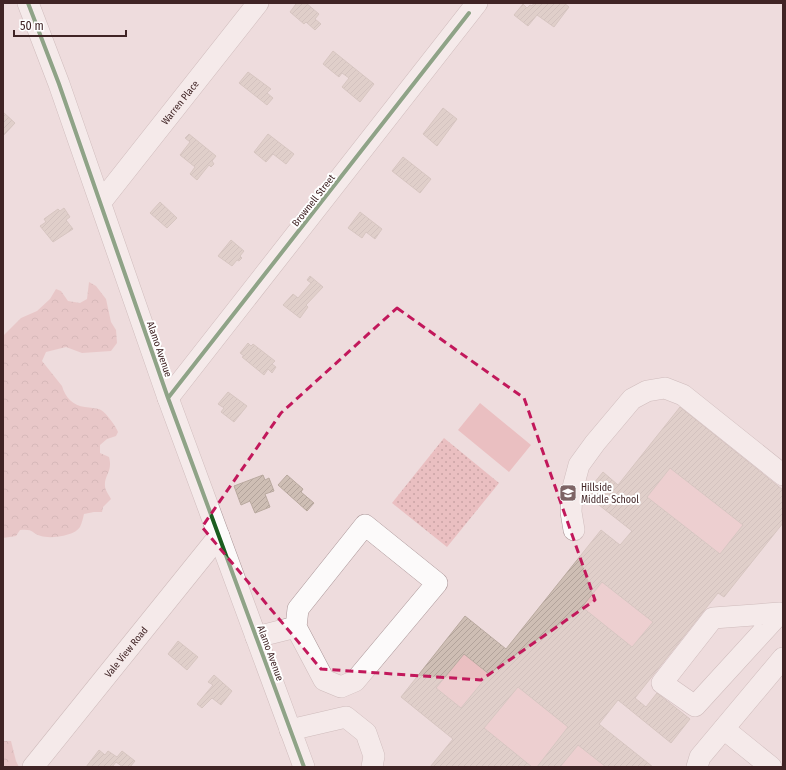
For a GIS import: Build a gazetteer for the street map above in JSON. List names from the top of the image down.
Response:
{
  "streets": {
    "street": [
      "Warren Place",
      "Brownell Street",
      "Alamo Avenue",
      "Vale View Road"
    ]
  },
  "crossings": [
    ["Warren Place", "Alamo Avenue"],
    ["Brownell Street", "Alamo Avenue"],
    ["Alamo Avenue", "Vale View Road"]
  ],
  "places": {
    "school or university": ["Hillside Middle School"]
  },
  "scale_bar": "50 m"
}
